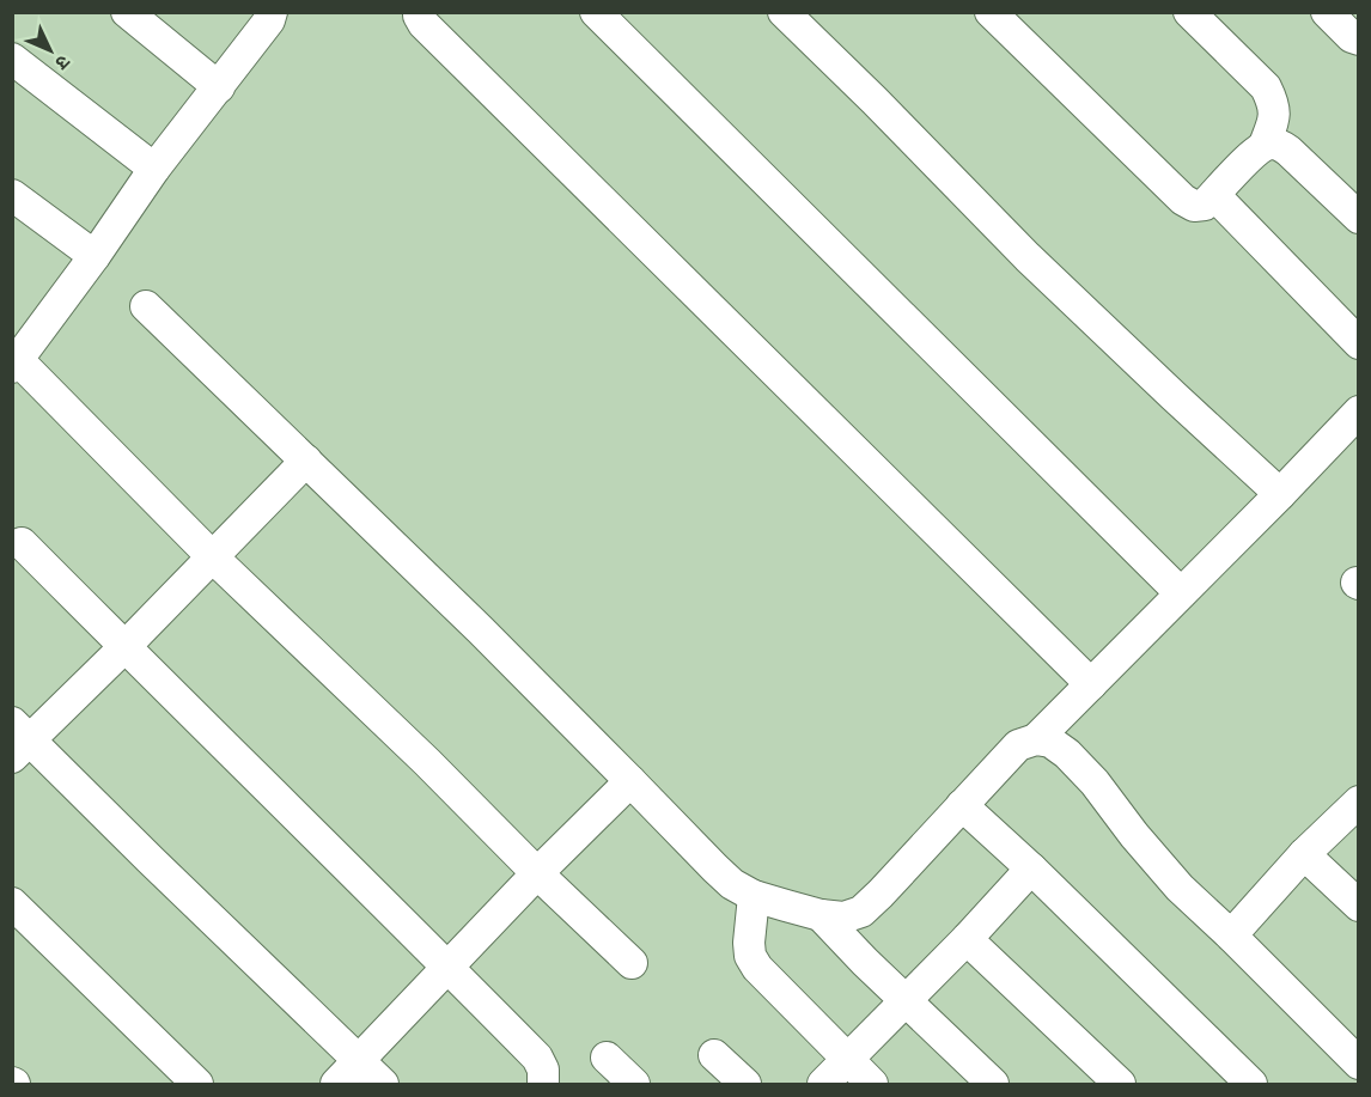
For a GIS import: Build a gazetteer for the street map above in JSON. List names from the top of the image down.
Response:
{
  "north": "bottom right"
}
